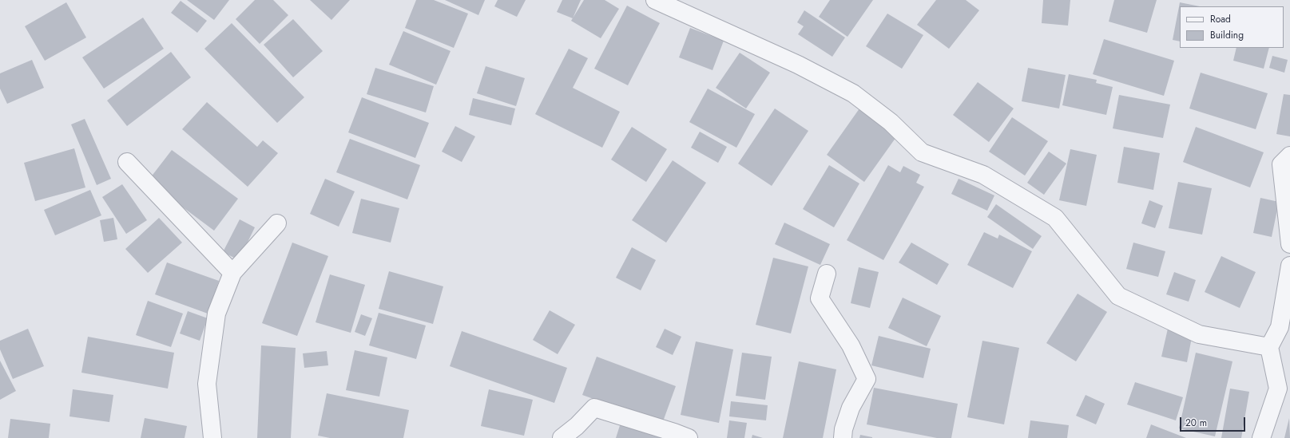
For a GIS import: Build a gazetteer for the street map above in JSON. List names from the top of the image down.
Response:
{
  "legend": ["Road", "Building"],
  "scale_bar": "20 m"
}
